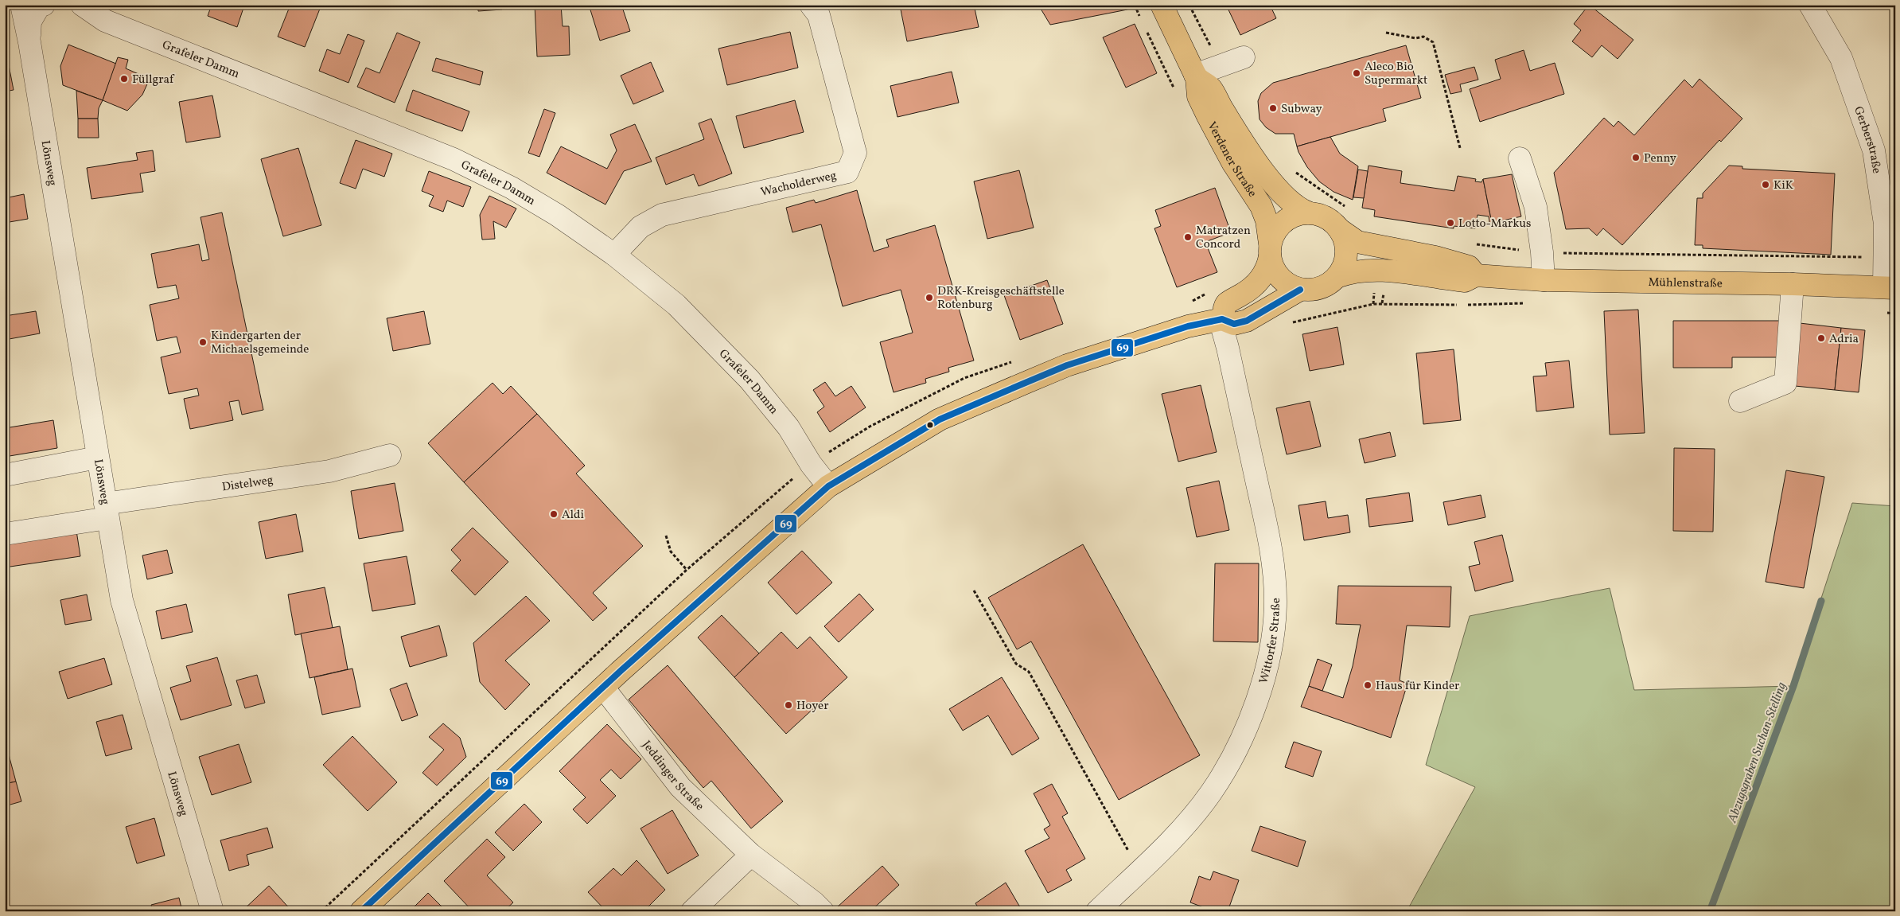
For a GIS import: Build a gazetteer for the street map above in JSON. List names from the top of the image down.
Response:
{
  "streets": {
    "main road": ["Verdener Straße", "Mühlenstraße"],
    "street": [
      "Grafeler Damm",
      "Gerberstraße",
      "Lönsweg",
      "Wacholderweg",
      "Distelweg",
      "Wittorfer Straße",
      "Jeddinger Straße"
    ]
  },
  "crossings": [
    ["Grafeler Damm", "Wacholderweg"],
    ["Gerberstraße", "Mühlenstraße"],
    ["Verdener Straße", "Mühlenstraße"],
    ["Lönsweg", "Distelweg"]
  ],
  "water": ["Abzugsgraben Suchan-Stelling"],
  "places": [
    "Aleco Bio Supermarkt",
    "Füllgraf",
    "Subway",
    "Penny",
    "KiK",
    "Lotto-Markus",
    "Matratzen Concord",
    "DRK-Kreisgeschäftstelle Rotenburg",
    "Adria",
    "Kindergarten der Michaelsgemeinde",
    "Aldi",
    "Haus für Kinder",
    "Hoyer"
  ],
  "lines": ["transit line 69"]
}
